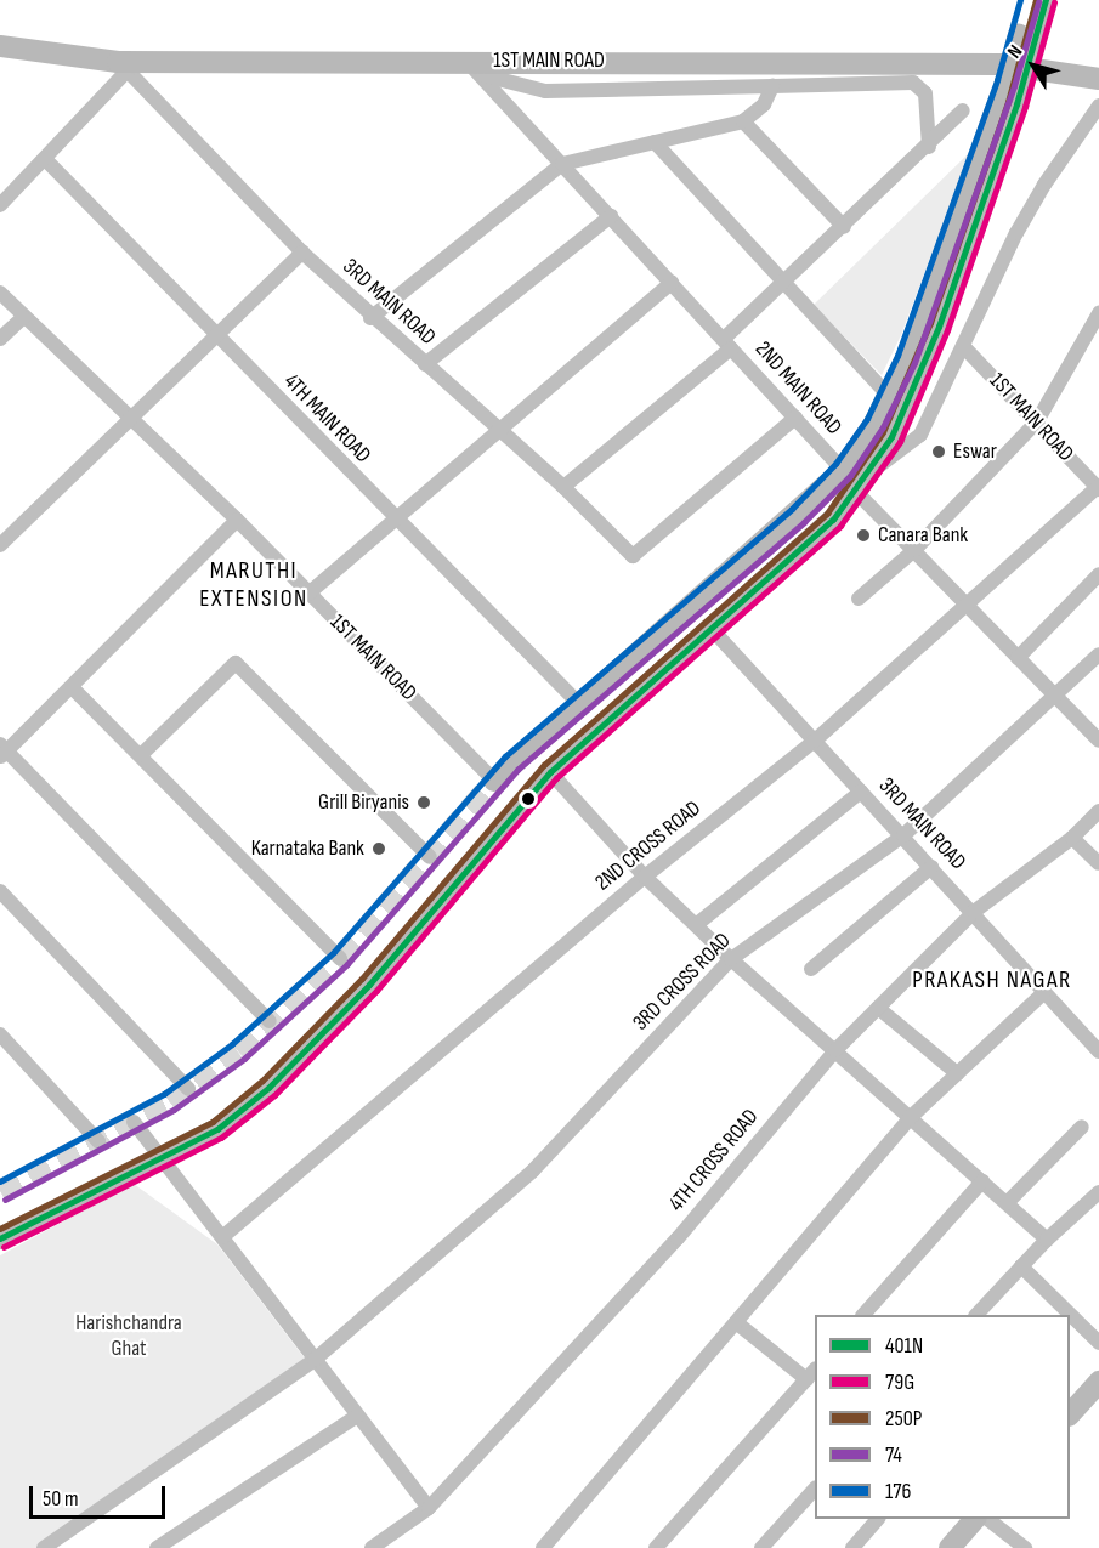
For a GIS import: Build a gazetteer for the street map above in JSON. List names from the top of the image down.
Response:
{
  "streets": {
    "main road": ["1ST MAIN ROAD"],
    "street": [
      "3RD MAIN ROAD",
      "2ND MAIN ROAD",
      "4TH MAIN ROAD",
      "2ND CROSS ROAD",
      "3RD CROSS ROAD",
      "4TH CROSS ROAD"
    ]
  },
  "crossings": [
    ["1ST MAIN ROAD", "3RD MAIN ROAD"],
    ["1ST MAIN ROAD", "2ND MAIN ROAD"],
    ["1ST MAIN ROAD", "2ND CROSS ROAD"],
    ["3RD MAIN ROAD", "2ND MAIN ROAD"],
    ["3RD MAIN ROAD", "2ND CROSS ROAD"],
    ["3RD MAIN ROAD", "3RD CROSS ROAD"],
    ["3RD MAIN ROAD", "4TH CROSS ROAD"],
    ["2ND MAIN ROAD", "2ND CROSS ROAD"],
    ["2ND MAIN ROAD", "3RD CROSS ROAD"]
  ],
  "districts": ["MARUTHI EXTENSION", "PRAKASH NAGAR"],
  "parks": ["Harishchandra Ghat"],
  "places": [
    "Eswar",
    "Canara Bank",
    "Grill Biryanis",
    "Karnataka Bank"
  ],
  "lines": [
    "transit line 401N",
    "transit line 250P",
    "transit line 176",
    "transit line 79G",
    "transit line 74"
  ],
  "legend": [
    "401N",
    "79G",
    "250P",
    "74",
    "176"
  ],
  "scale_bar": "50 m",
  "north": "top left"
}
